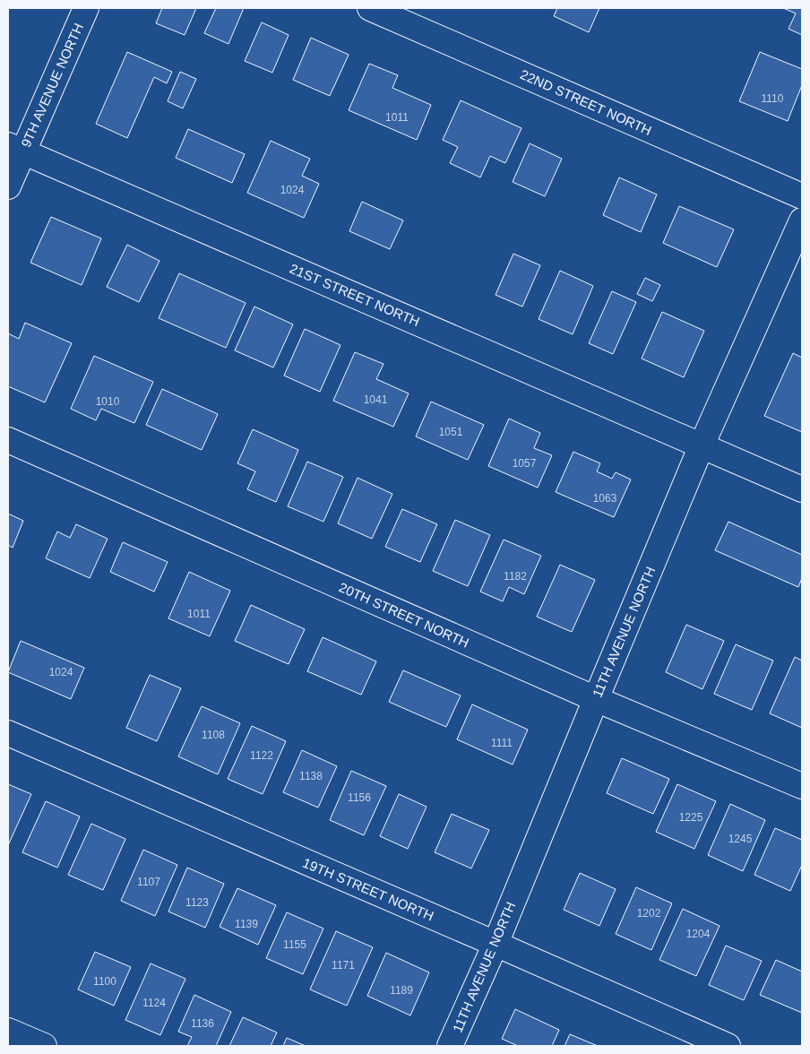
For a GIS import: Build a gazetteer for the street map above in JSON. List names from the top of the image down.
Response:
{
  "streets": {
    "street": [
      "9TH AVENUE NORTH",
      "22ND STREET NORTH",
      "21ST STREET NORTH",
      "20TH STREET NORTH",
      "11TH AVENUE NORTH",
      "19TH STREET NORTH"
    ]
  },
  "crossings": [
    ["9TH AVENUE NORTH", "21ST STREET NORTH"],
    ["21ST STREET NORTH", "11TH AVENUE NORTH"],
    ["20TH STREET NORTH", "11TH AVENUE NORTH"],
    ["11TH AVENUE NORTH", "19TH STREET NORTH"]
  ],
  "house_numbers": [
    "1110",
    "1011",
    "1024",
    "1041",
    "1010",
    "1051",
    "1057",
    "1063",
    "1182",
    "1011",
    "1024",
    "1108",
    "1111",
    "1122",
    "1138",
    "1156",
    "1225",
    "1245",
    "1107",
    "1123",
    "1202",
    "1139",
    "1204",
    "1155",
    "1171",
    "1100",
    "1189",
    "1124",
    "1136"
  ]
}
